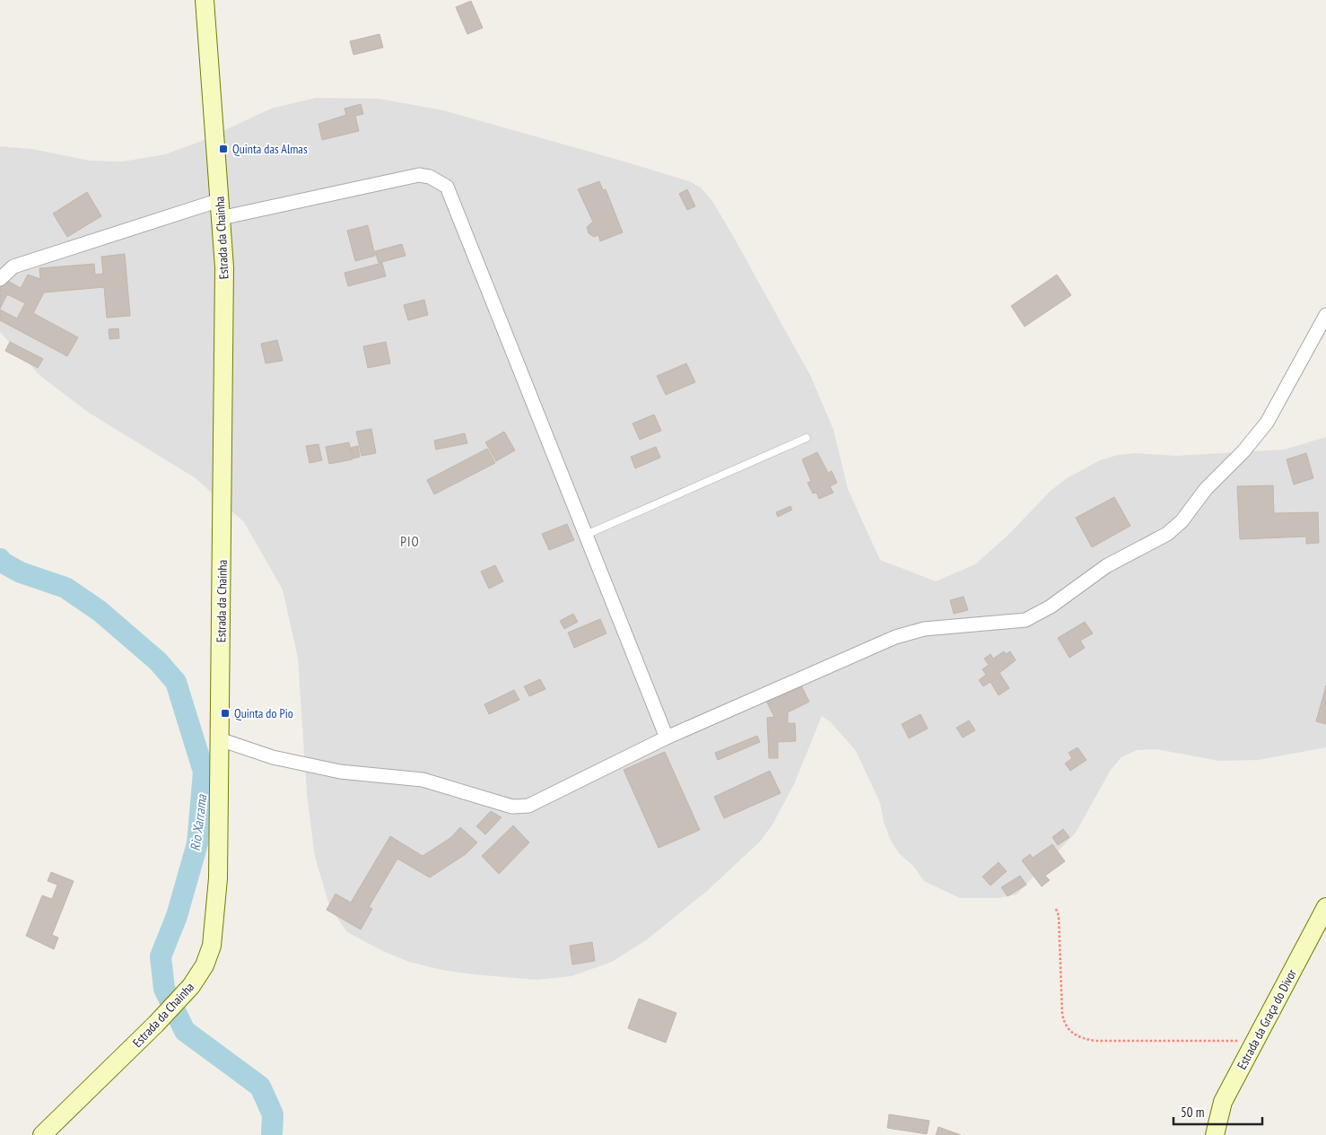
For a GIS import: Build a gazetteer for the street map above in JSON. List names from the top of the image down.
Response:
{
  "streets": {
    "street": ["Estrada da Chainha", "Estrada da Graça do Divor"]
  },
  "districts": ["PIO"],
  "water": ["Rio Xarrama"],
  "places": {
    "transit": ["Quinta das Almas", "Quinta do Pio"]
  },
  "scale_bar": "50 m"
}
